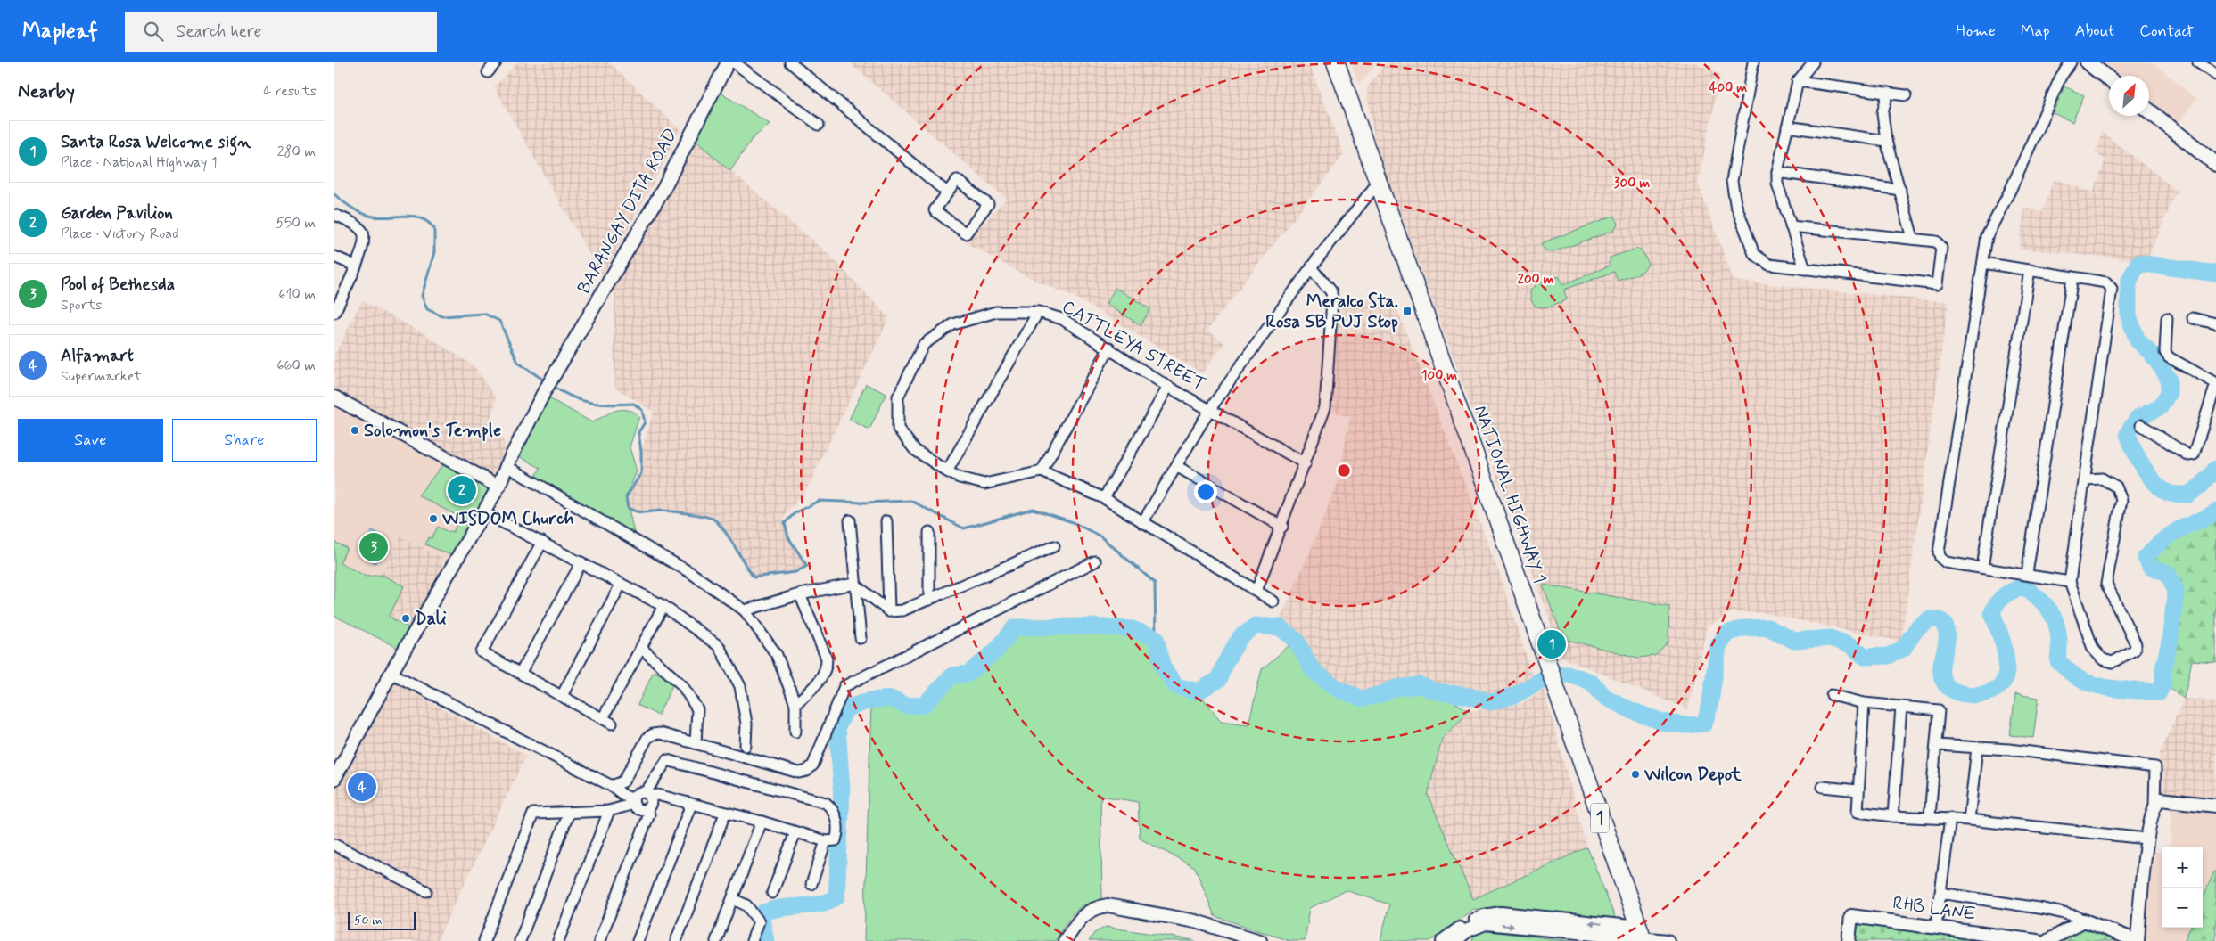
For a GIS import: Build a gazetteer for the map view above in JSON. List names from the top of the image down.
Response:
{
  "streets": {
    "highway": ["NATIONAL HIGHWAY 1", "1"],
    "street": ["BARANGAY DITA ROAD", "CATTLEYA STREET", "RHB LANE"]
  },
  "places": {
    "transit": ["Meralco Sta. Rosa SB PUJ Stop"],
    "other": [
      "Solomon's Temple",
      "WISDOM Church",
      "Dali",
      "Wilcon Depot"
    ]
  },
  "scale_bar": "50 m",
  "north": "top right",
  "page": {
    "header": "Mapleaf",
    "search": "Search here",
    "nav": [
      "Home",
      "Map",
      "About",
      "Contact"
    ],
    "heading": ["Nearby", "4 results"],
    "list": [
      {
        "mark": "1",
        "name": "Santa Rosa Welcome sign",
        "note": "Place · National Highway 1",
        "value": "280 m"
      },
      {
        "mark": "2",
        "name": "Garden Pavilion",
        "note": "Place · Victory Road",
        "value": "550 m"
      },
      {
        "mark": "3",
        "name": "Pool of Bethesda",
        "note": "Sports",
        "value": "610 m"
      },
      {
        "mark": "4",
        "name": "Alfamart",
        "note": "Supermarket",
        "value": "660 m"
      }
    ],
    "buttons": ["Save", "Share"],
    "pins": [
      "2",
      "3",
      "1",
      "4"
    ],
    "map_buttons": ["+", "−"],
    "scale": "50 m"
  },
  "rings": [
    "400 m",
    "300 m",
    "200 m",
    "100 m"
  ]
}
